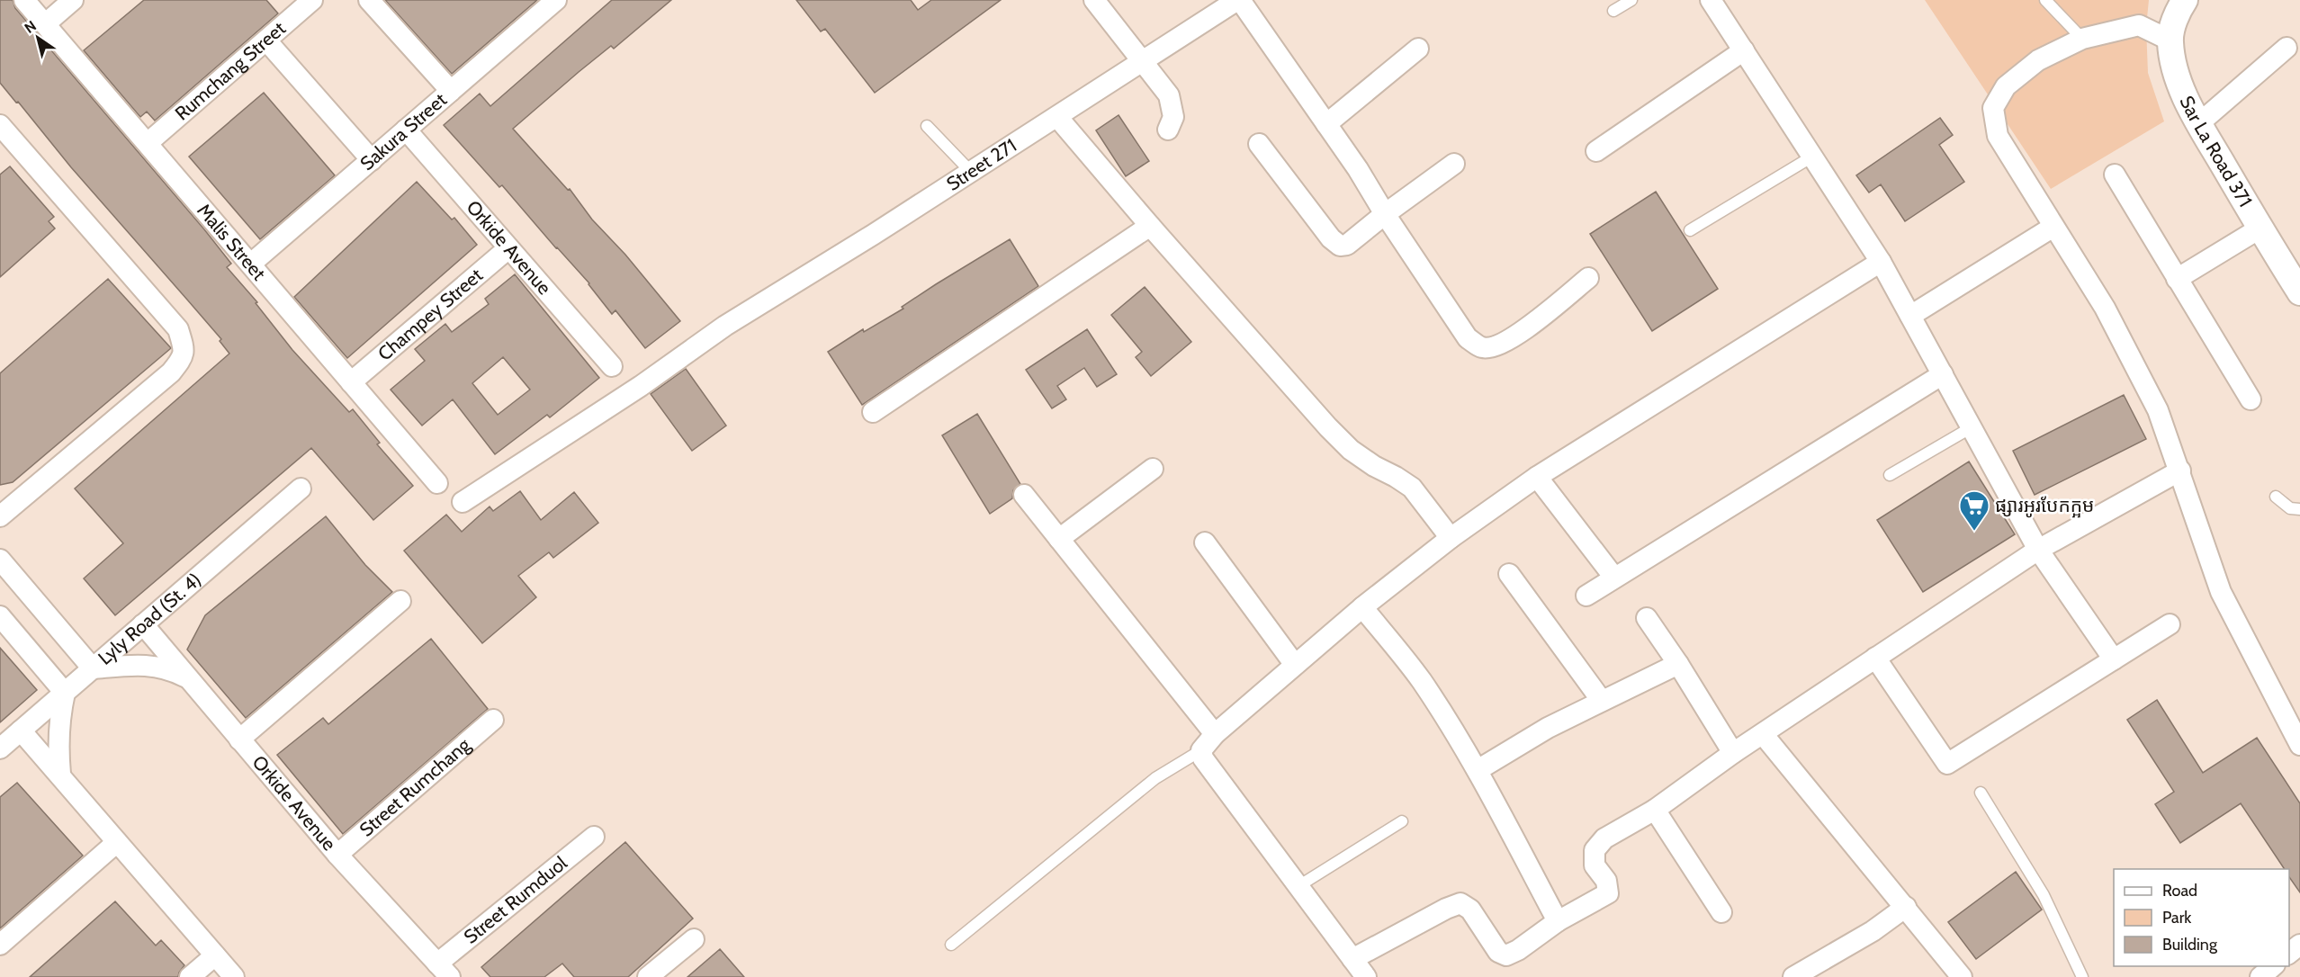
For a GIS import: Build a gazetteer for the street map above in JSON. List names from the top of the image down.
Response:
{
  "streets": {
    "street": [
      "Rumchang Street",
      "Sakura Street",
      "Sar La Road 371",
      "Street 271",
      "Malis Street",
      "Orkide Avenue",
      "Champey Street",
      "Lyly Road (St. 4)",
      "Street Rumchang",
      "Street Rumduol"
    ]
  },
  "crossings": [
    ["Rumchang Street", "Malis Street"],
    ["Sakura Street", "Malis Street"],
    ["Sakura Street", "Orkide Avenue"],
    ["Malis Street", "Champey Street"],
    ["Orkide Avenue", "Champey Street"],
    ["Orkide Avenue", "Lyly Road (St. 4)"],
    ["Orkide Avenue", "Street Rumchang"],
    ["Orkide Avenue", "Street Rumduol"]
  ],
  "places": {
    "supermarket": ["ផ្សារអូរបែកក្អម"]
  },
  "legend": ["Road", "Park", "Building"],
  "north": "top left"
}
